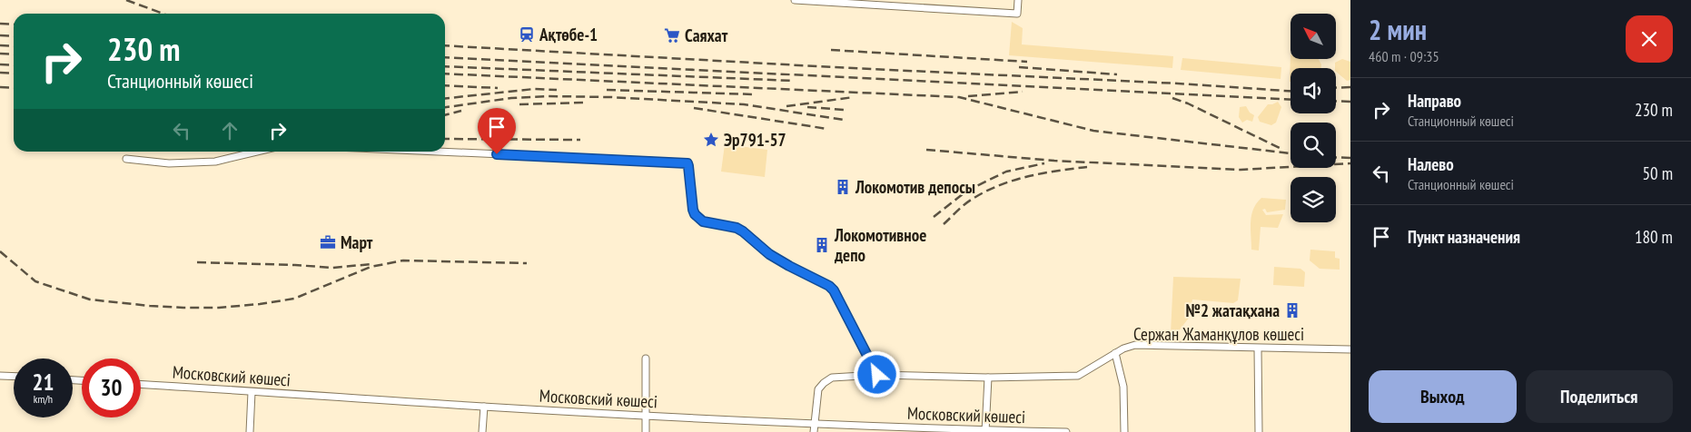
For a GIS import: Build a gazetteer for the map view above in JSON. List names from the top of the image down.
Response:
{
  "streets": {
    "street": ["Сержан Жаманқұлов көшесі", "Московский көшесі"]
  },
  "crossings": [
    ["Сержан Жаманқұлов көшесі", "Московский көшесі"]
  ],
  "places": {
    "station": ["Ақтөбе-1"],
    "supermarket": ["Саяхат"],
    "place": ["Эр791-57"],
    "building": ["Локомотив депосы", "Локомотивное депо", "№2 жатақхана"],
    "office": ["Март"]
  },
  "north": "top left",
  "page": {
    "heading": ["2 мин", "460 m · 09:35"],
    "turn": ["230 m", "Станционный көшесі"],
    "list": [
      {
        "name": "Направо",
        "note": "Станционный көшесі",
        "value": "230 m"
      },
      {
        "name": "Налево",
        "note": "Станционный көшесі",
        "value": "50 m"
      },
      {
        "name": "Пункт назначения",
        "value": "180 m"
      }
    ],
    "speed": "21 km/h",
    "limit": "30",
    "buttons": ["Выход", "Поделиться"]
  }
}
